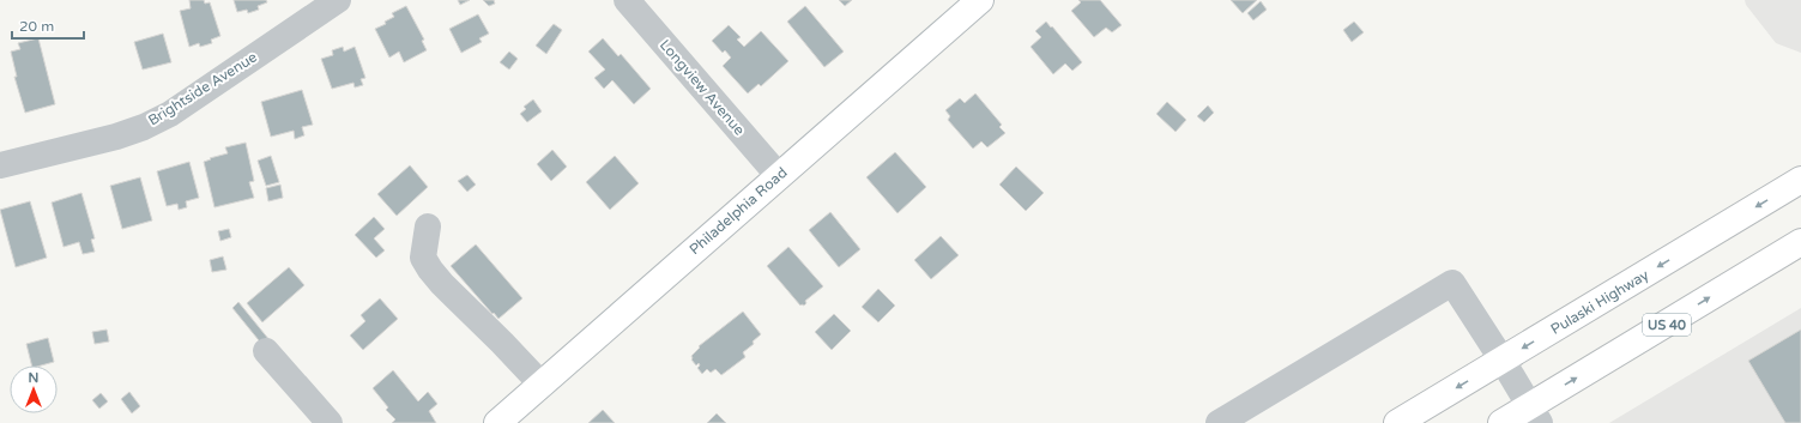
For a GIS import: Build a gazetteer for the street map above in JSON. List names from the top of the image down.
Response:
{
  "streets": {
    "main road": ["Philadelphia Road", "Pulaski Highway", "US 40"],
    "street": ["Longview Avenue", "Brightside Avenue"]
  },
  "crossings": [
    ["Longview Avenue", "Philadelphia Road"]
  ],
  "scale_bar": "20 m",
  "north": "top"
}
